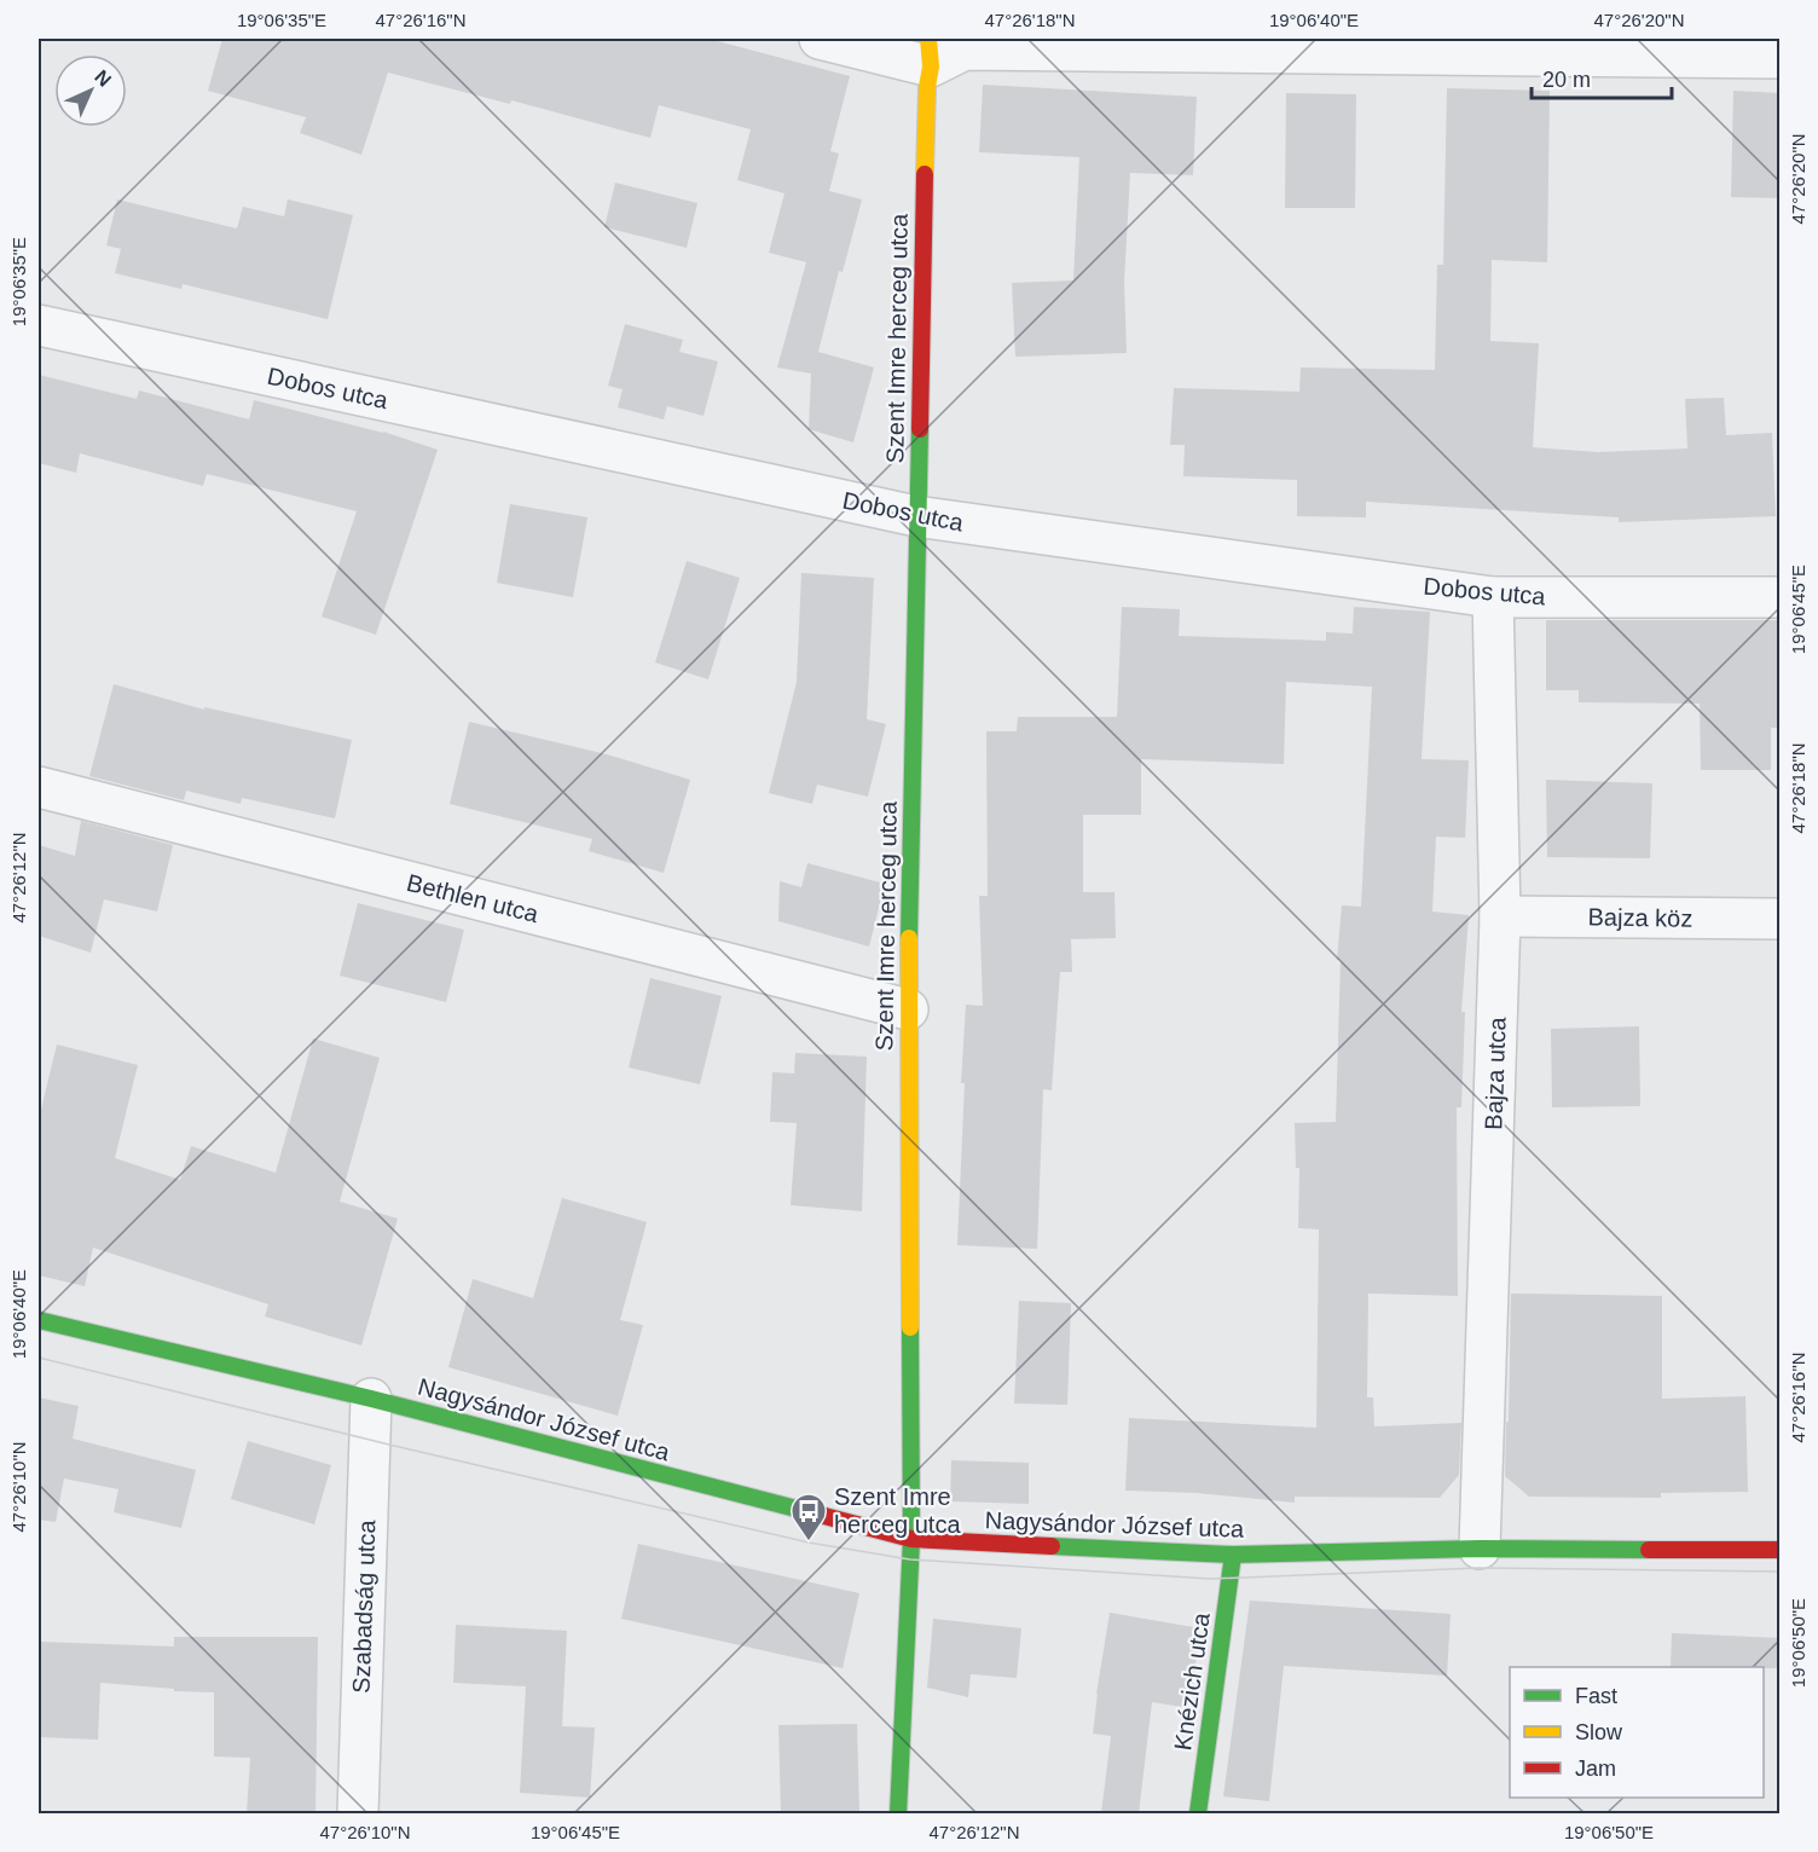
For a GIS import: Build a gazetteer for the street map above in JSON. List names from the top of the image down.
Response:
{
  "streets": {
    "street": [
      "Szent Imre herceg utca",
      "Dobos utca",
      "Bethlen utca",
      "Bajza köz",
      "Bajza utca",
      "Nagysándor József utca",
      "Szabadság utca",
      "Knézich utca"
    ]
  },
  "crossings": [
    ["Szent Imre herceg utca", "Dobos utca"],
    ["Szent Imre herceg utca", "Bethlen utca"],
    ["Szent Imre herceg utca", "Nagysándor József utca"],
    ["Dobos utca", "Bajza utca"],
    ["Bajza köz", "Bajza utca"],
    ["Bajza utca", "Nagysándor József utca"],
    ["Nagysándor József utca", "Szabadság utca"],
    ["Nagysándor József utca", "Knézich utca"]
  ],
  "places": {
    "bus stop": ["Szent Imre herceg utca"]
  },
  "legend": ["Fast", "Slow", "Jam"],
  "scale_bar": "20 m",
  "north": "top right",
  "coordinates": [
    "19°06'35\"E",
    "47°26'16\"N",
    "47°26'18\"N",
    "19°06'40\"E",
    "47°26'20\"N",
    "19°06'45\"E",
    "47°26'12\"N",
    "47°26'10\"N",
    "19°06'50\"E"
  ]
}
